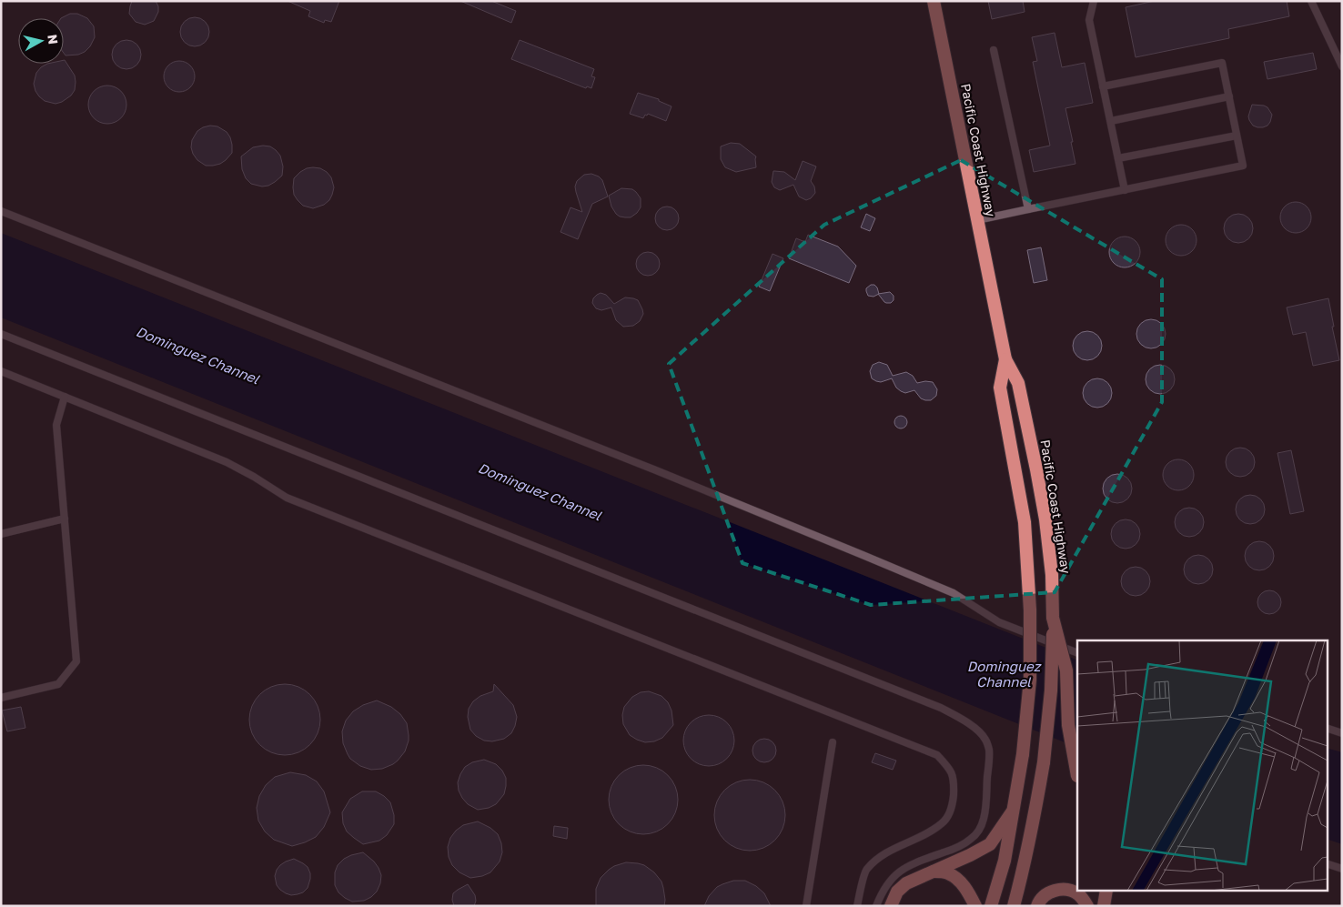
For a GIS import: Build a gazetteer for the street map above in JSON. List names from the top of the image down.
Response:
{
  "streets": {
    "highway": ["Pacific Coast Highway"]
  },
  "water": ["Dominguez Channel"],
  "north": "right"
}
